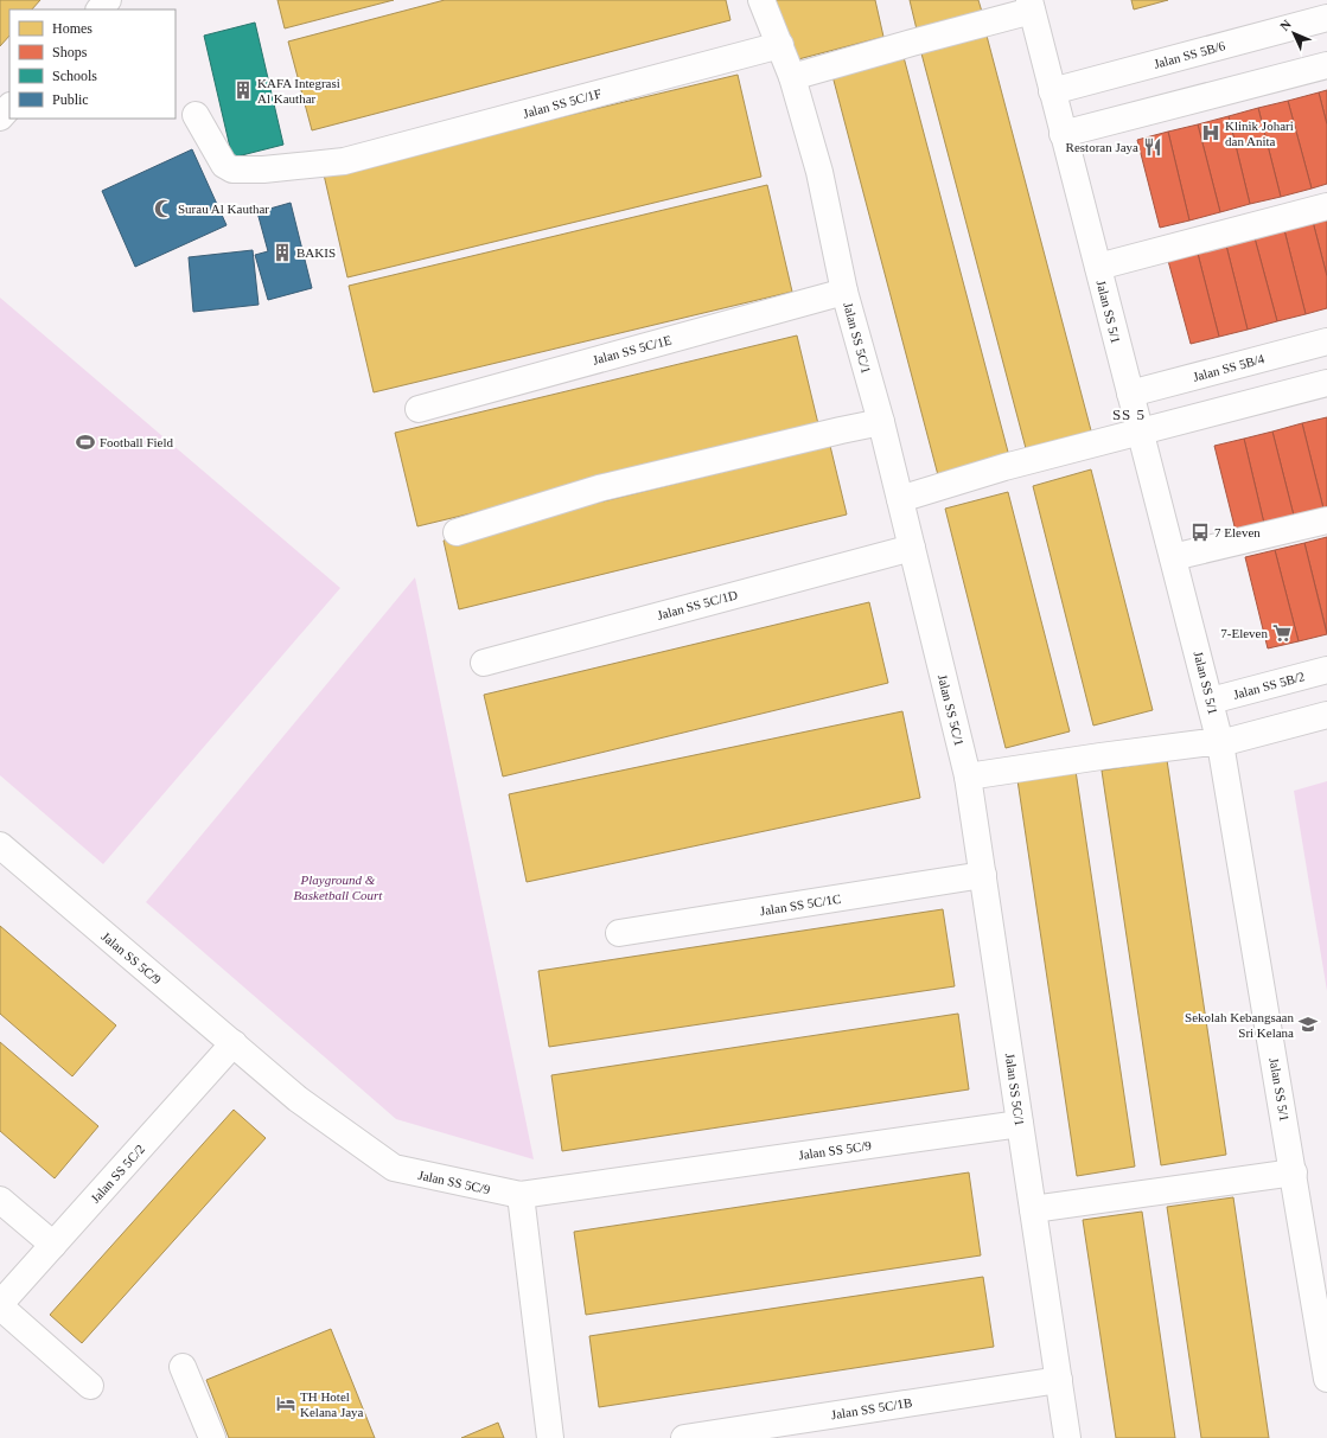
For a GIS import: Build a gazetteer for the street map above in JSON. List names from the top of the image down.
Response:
{
  "streets": {
    "street": [
      "Jalan SS 5B/6",
      "Jalan SS 5C/1F",
      "Jalan SS 5/1",
      "Jalan SS 5C/1",
      "Jalan SS 5C/1E",
      "Jalan SS 5B/4",
      "Jalan SS 5C/1D",
      "Jalan SS 5B/2",
      "Jalan SS 5C/1C",
      "Jalan SS 5C/9",
      "Jalan SS 5C/2",
      "Jalan SS 5C/1B"
    ]
  },
  "crossings": [
    ["Jalan SS 5B/6", "Jalan SS 5/1"],
    ["Jalan SS 5C/1F", "Jalan SS 5C/1"],
    ["Jalan SS 5/1", "Jalan SS 5B/4"],
    ["Jalan SS 5/1", "Jalan SS 5B/2"],
    ["Jalan SS 5C/1", "Jalan SS 5C/1E"],
    ["Jalan SS 5C/1", "Jalan SS 5C/1D"],
    ["Jalan SS 5C/1", "Jalan SS 5C/1C"],
    ["Jalan SS 5C/1", "Jalan SS 5C/9"],
    ["Jalan SS 5C/1", "Jalan SS 5C/1B"],
    ["Jalan SS 5C/9", "Jalan SS 5C/2"]
  ],
  "districts": ["SS 5"],
  "parks": ["Playground & Basketball Court"],
  "places": {
    "building": ["KAFA Integrasi Al Kauthar", "BAKIS"],
    "hospital": ["Klinik Johari dan Anita"],
    "restaurant": ["Restoran Jaya"],
    "mosque": ["Surau Al Kauthar"],
    "sports": ["Football Field"],
    "bus stop": ["7 Eleven"],
    "supermarket": ["7-Eleven"],
    "school or university": ["Sekolah Kebangsaan Sri Kelana"],
    "hotel": ["TH Hotel Kelana Jaya"]
  },
  "legend": [
    "Homes",
    "Shops",
    "Schools",
    "Public"
  ],
  "north": "top left"
}
